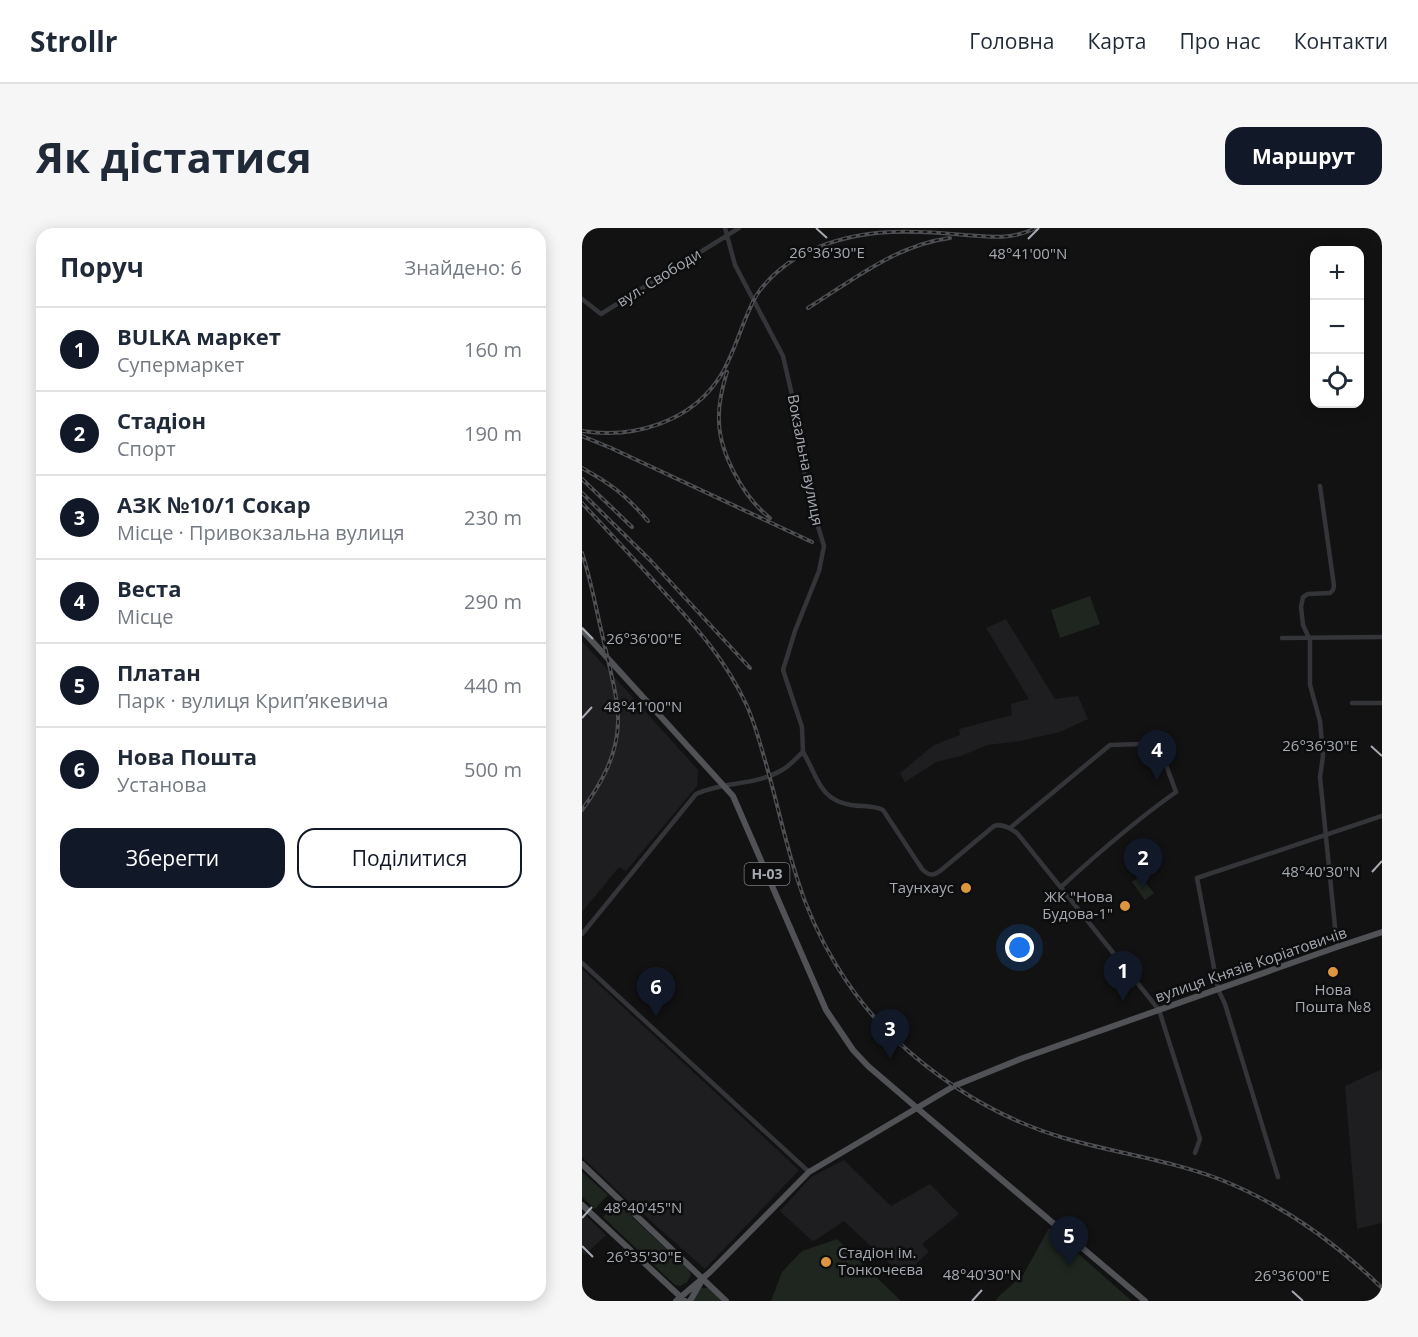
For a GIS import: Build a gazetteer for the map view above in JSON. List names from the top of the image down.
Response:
{
  "streets": {
    "main road": ["Н-03", "вулиця Князів Коріатовичів"],
    "street": ["вул. Свободи", "Вокзальна вулиця"]
  },
  "crossings": [
    ["вул. Свободи", "Вокзальна вулиця"],
    ["Н-03", "вулиця Князів Коріатовичів"]
  ],
  "places": [
    "Таунхаус",
    "ЖК \"Нова Будова-1\"",
    "Нова Пошта №8",
    "Стадіон ім. Тонкочеєва"
  ],
  "page": {
    "header": "Strollr",
    "nav": [
      "Головна",
      "Карта",
      "Про нас",
      "Контакти"
    ],
    "buttons": [
      "Маршрут",
      ["Зберегти", "Поділитися"]
    ],
    "title": "Як дістатися",
    "heading": ["Поруч", "Знайдено: 6"],
    "map_buttons": ["+", "−"],
    "list": [
      {
        "mark": "1",
        "name": "BULKA маркет",
        "note": "Супермаркет",
        "value": "160 m"
      },
      {
        "mark": "2",
        "name": "Стадіон",
        "note": "Спорт",
        "value": "190 m"
      },
      {
        "mark": "3",
        "name": "АЗК №10/1 Сокар",
        "note": "Місце · Привокзальна вулиця",
        "value": "230 m"
      },
      {
        "mark": "4",
        "name": "Веста",
        "note": "Місце",
        "value": "290 m"
      },
      {
        "mark": "5",
        "name": "Платан",
        "note": "Парк · вулиця Крипʼякевича",
        "value": "440 m"
      },
      {
        "mark": "6",
        "name": "Нова Пошта",
        "note": "Установа",
        "value": "500 m"
      }
    ],
    "pins": [
      "4",
      "2",
      "1",
      "6",
      "3",
      "5"
    ]
  },
  "coordinates": [
    "26°36'30\"E",
    "48°41'00\"N",
    "26°36'00\"E",
    "48°40'30\"N",
    "48°40'45\"N",
    "26°35'30\"E"
  ]
}
